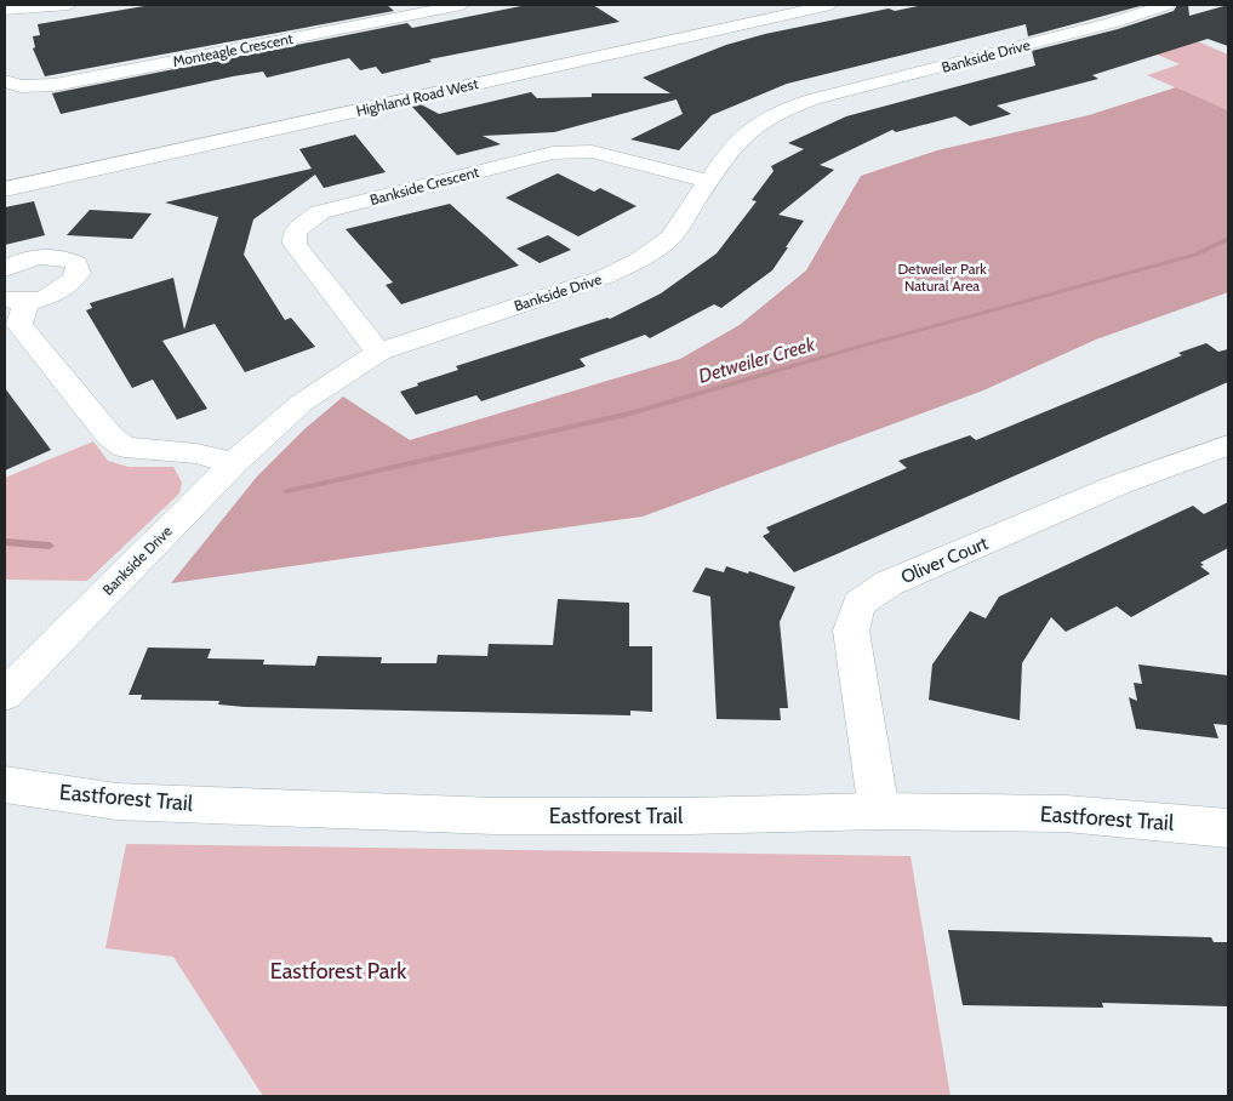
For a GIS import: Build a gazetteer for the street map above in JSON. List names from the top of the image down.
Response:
{
  "streets": {
    "street": [
      "Monteagle Crescent",
      "Bankside Drive",
      "Highland Road West",
      "Bankside Crescent",
      "Oliver Court",
      "Eastforest Trail"
    ]
  },
  "crossings": [
    ["Bankside Drive", "Bankside Crescent"],
    ["Oliver Court", "Eastforest Trail"]
  ],
  "water": ["Detweiler Creek"],
  "parks": ["Detweiler Park Natural Area", "Eastforest Park"]
}
